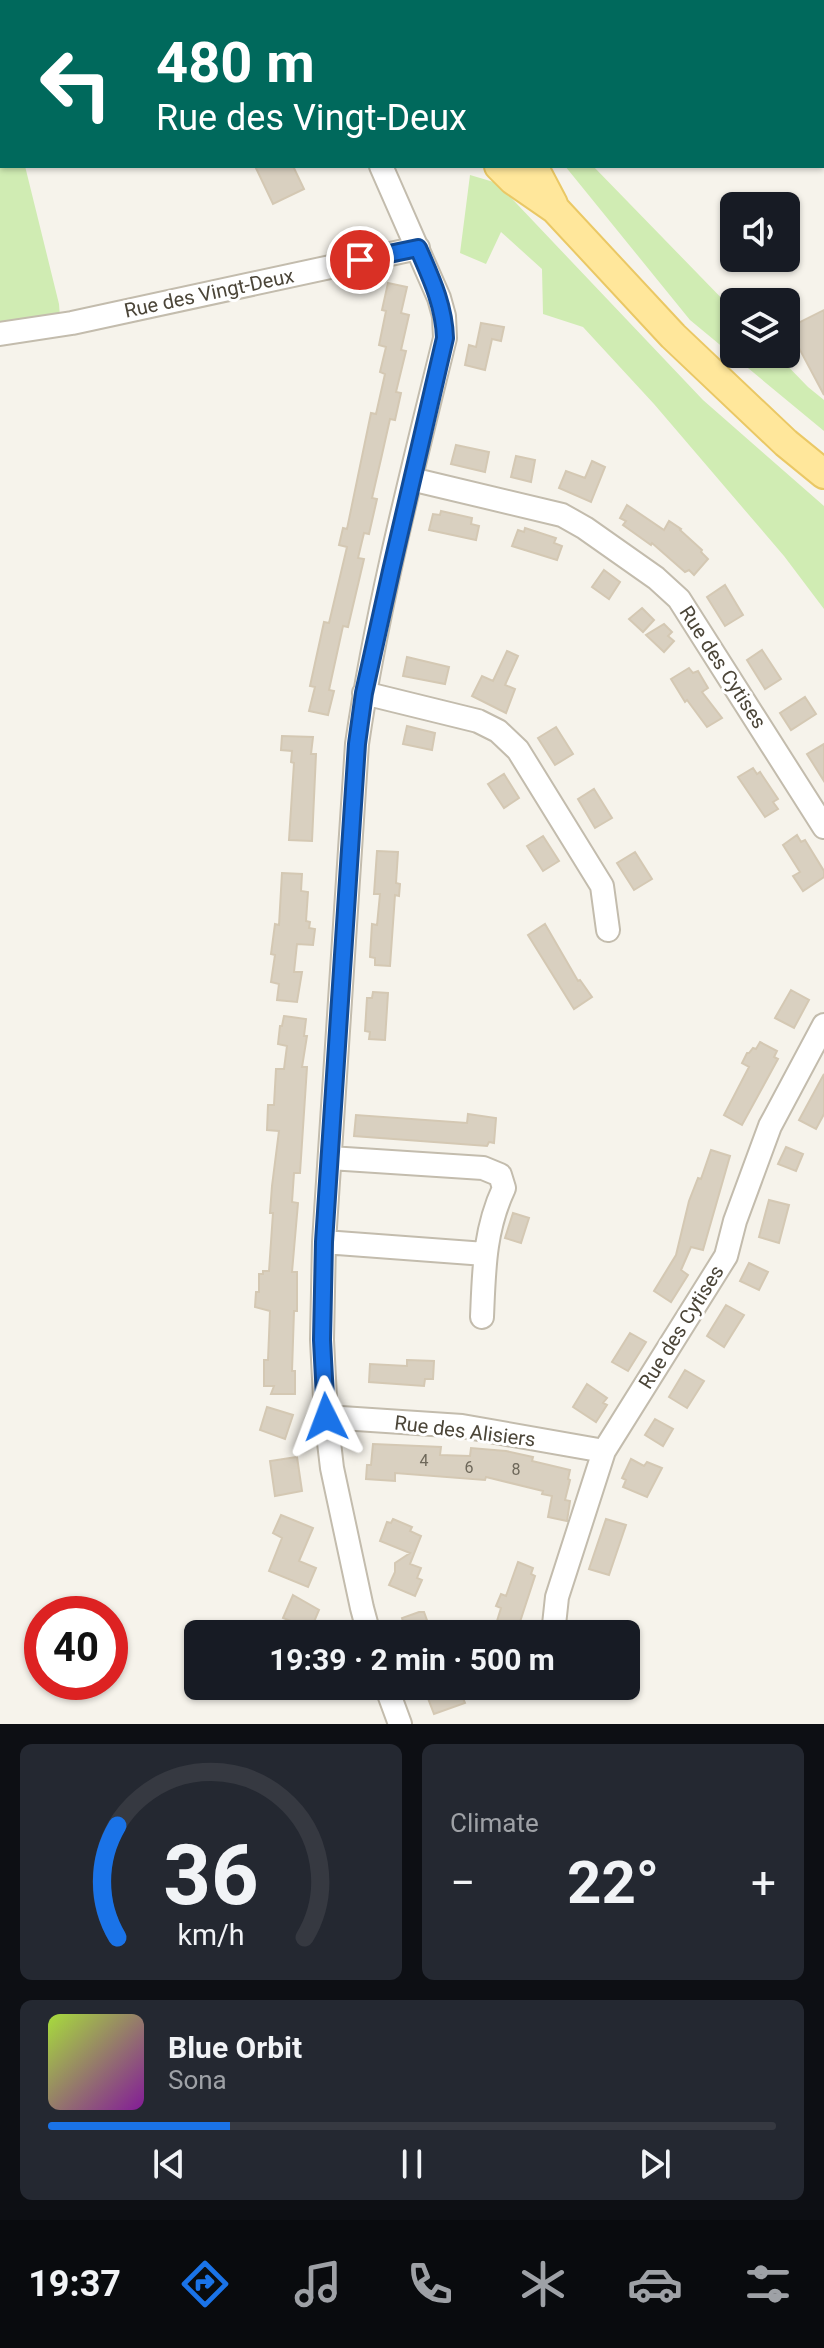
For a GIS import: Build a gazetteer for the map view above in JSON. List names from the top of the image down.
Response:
{
  "streets": {
    "street": ["Rue des Vingt-Deux", "Rue des Cytises", "Rue des Alisiers"]
  },
  "crossings": [
    ["Rue des Cytises", "Rue des Alisiers"]
  ],
  "house_numbers": ["4", "6", "8"],
  "page": {
    "turn": ["480 m", "Rue des Vingt-Deux"],
    "limit": "40",
    "trip": "19:39 · 2 min · 500 m",
    "tile": "Climate",
    "heat": ["−", "22°", "+"],
    "song": ["Blue Orbit", "Sona"],
    "tabs": "19:37",
    "gauge": ["36", "km/h"]
  }
}
